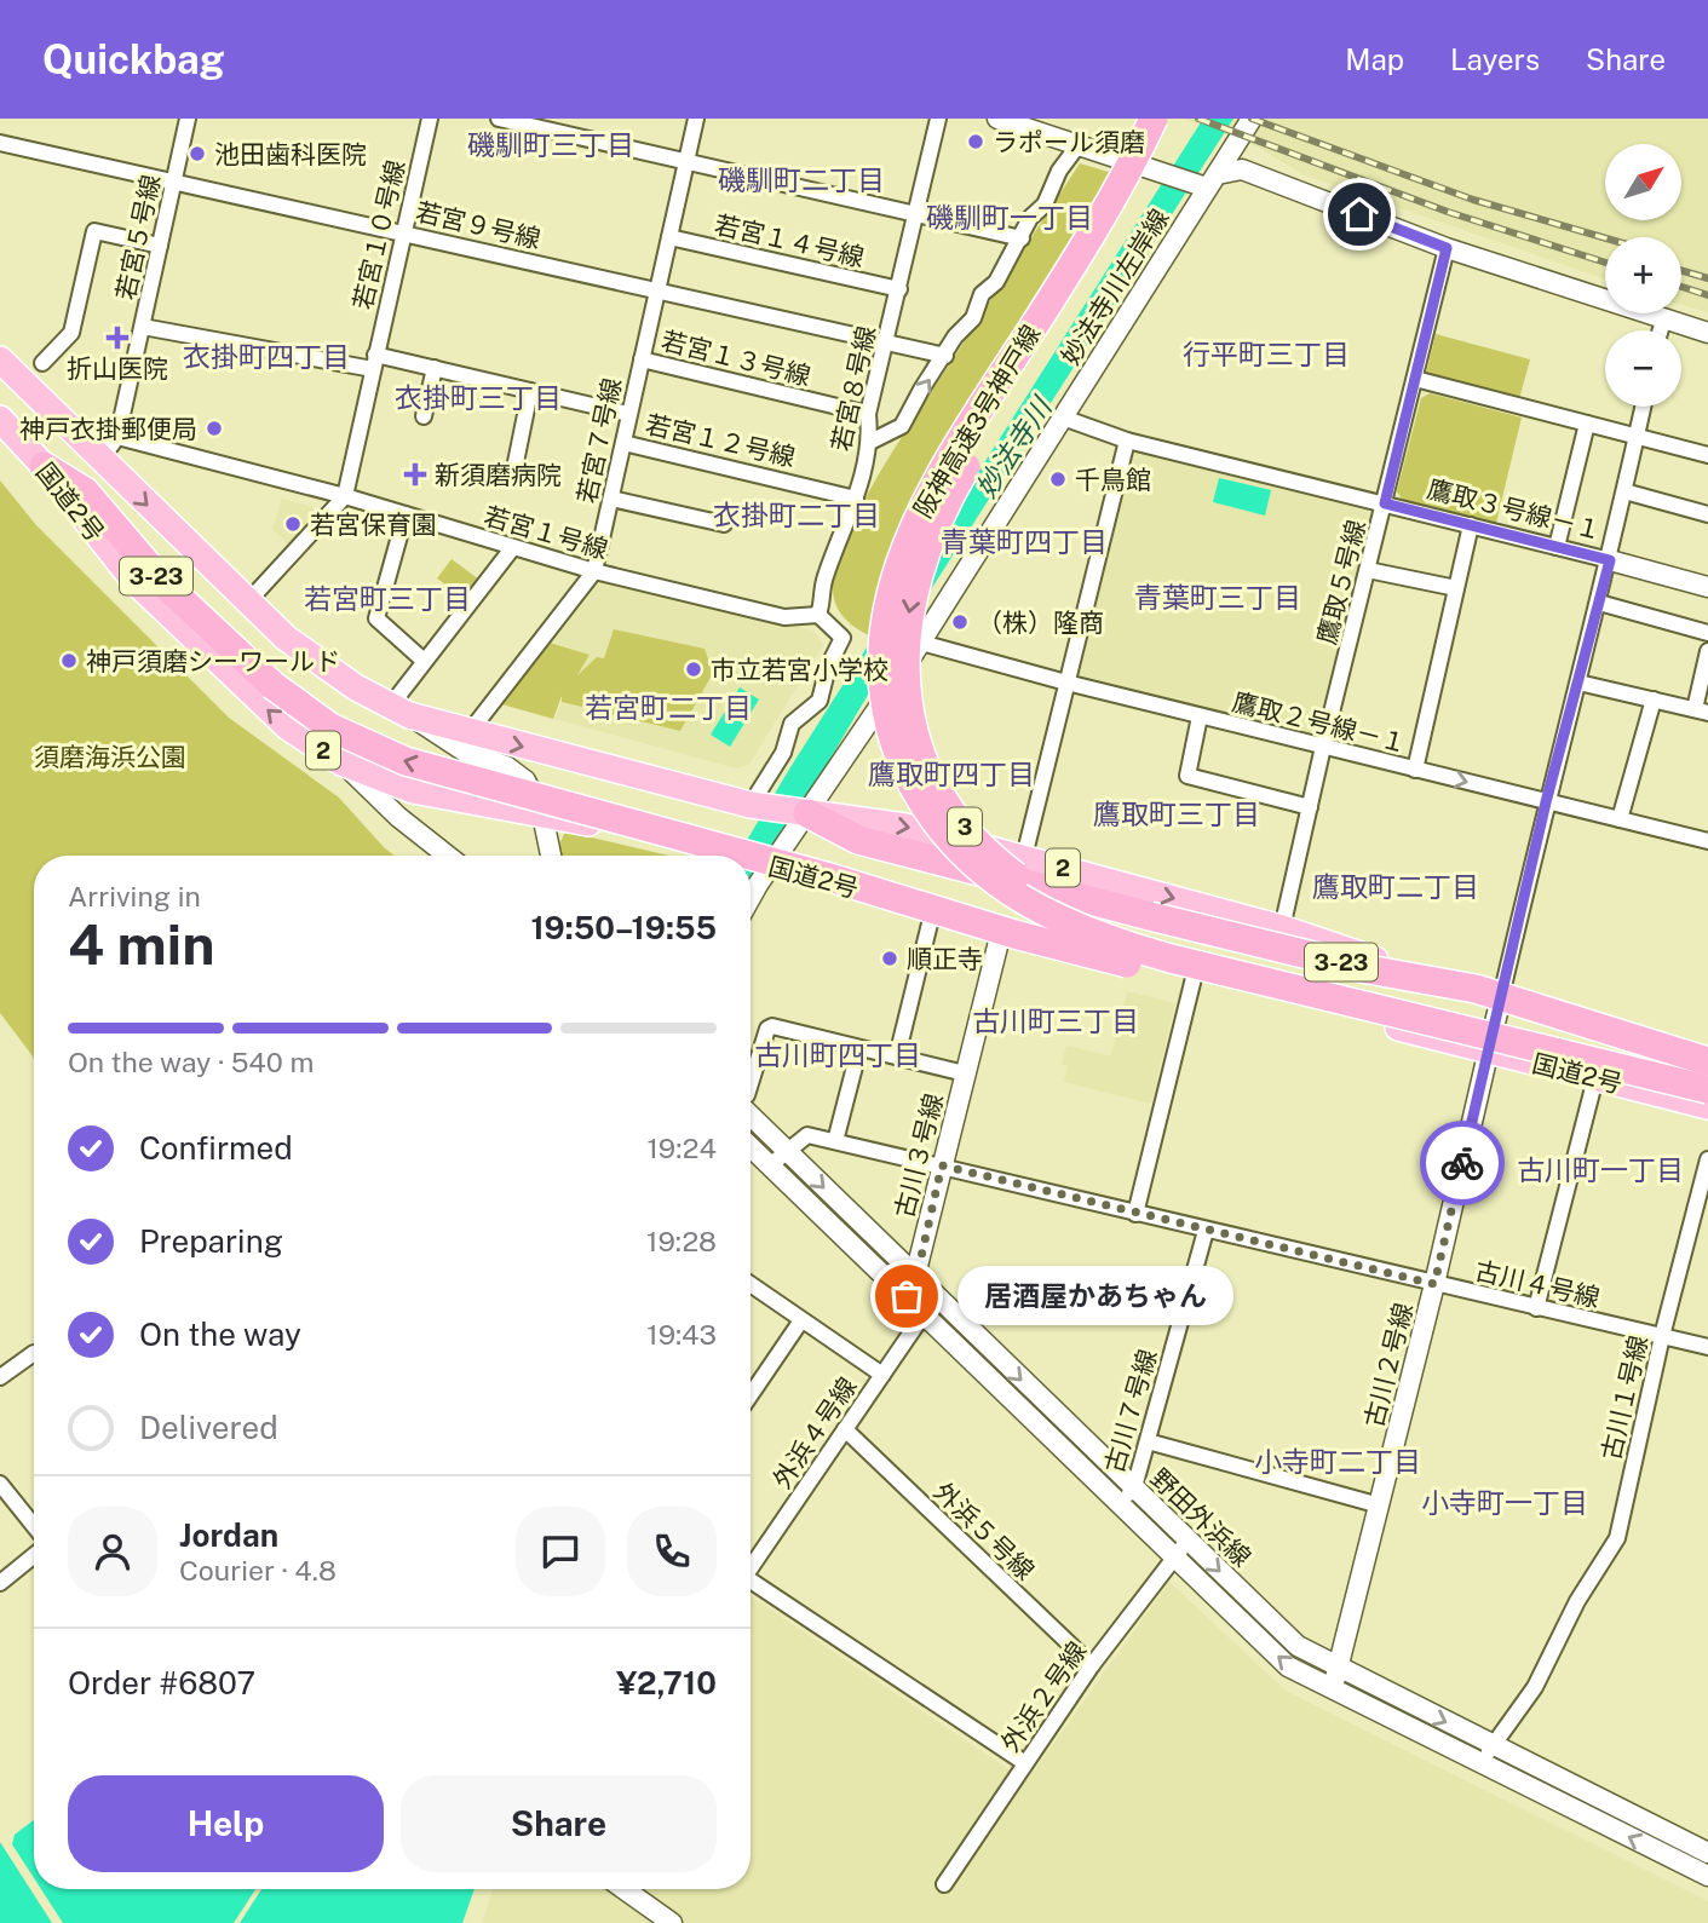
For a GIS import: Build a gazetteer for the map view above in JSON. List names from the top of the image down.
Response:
{
  "streets": {
    "highway": [
      "阪神高速3号神戸線",
      "国道2号",
      "3-23",
      "2",
      "3"
    ],
    "street": [
      "若宮９号線",
      "若宮１０号線",
      "若宮５号線",
      "若宮１４号線",
      "妙法寺川左岸線",
      "若宮１３号線",
      "若宮８号線",
      "若宮７号線",
      "若宮１２号線",
      "鷹取３号線－１",
      "若宮１号線",
      "鷹取５号線",
      "鷹取２号線－１",
      "古川３号線",
      "古川４号線",
      "古川２号線",
      "古川１号線",
      "古川７号線",
      "外浜４号線",
      "野田外浜線",
      "外浜５号線",
      "外浜２号線"
    ]
  },
  "crossings": [
    ["若宮９号線", "若宮１０号線"],
    ["若宮９号線", "若宮５号線"],
    ["若宮９号線", "若宮８号線"],
    ["若宮９号線", "若宮７号線"],
    ["若宮１０号線", "若宮１２号線"],
    ["若宮１０号線", "若宮１号線"],
    ["若宮５号線", "若宮１２号線"],
    ["若宮５号線", "国道2号"],
    ["若宮５号線", "若宮１号線"],
    ["若宮１４号線", "若宮８号線"],
    ["若宮１４号線", "若宮７号線"],
    ["妙法寺川左岸線", "国道2号"],
    ["妙法寺川左岸線", "鷹取３号線－１"],
    ["妙法寺川左岸線", "3-23"],
    ["妙法寺川左岸線", "鷹取２号線－１"],
    ["若宮１３号線", "若宮８号線"],
    ["若宮１３号線", "若宮７号線"],
    ["若宮８号線", "若宮１２号線"],
    ["若宮８号線", "若宮１号線"],
    ["阪神高速3号神戸線", "3-23"],
    ["若宮７号線", "若宮１２号線"],
    ["若宮７号線", "国道2号"],
    ["若宮７号線", "若宮１号線"],
    ["国道2号", "3-23"],
    ["国道2号", "鷹取５号線"],
    ["国道2号", "古川３号線"],
    ["国道2号", "古川２号線"],
    ["鷹取３号線－１", "鷹取５号線"],
    ["鷹取５号線", "鷹取２号線－１"],
    ["古川３号線", "古川４号線"],
    ["古川３号線", "野田外浜線"],
    ["古川４号線", "古川２号線"],
    ["古川４号線", "古川１号線"],
    ["古川４号線", "古川７号線"],
    ["古川４号線", "野田外浜線"],
    ["古川２号線", "野田外浜線"],
    ["古川１号線", "野田外浜線"],
    ["古川７号線", "野田外浜線"],
    ["外浜４号線", "野田外浜線"],
    ["外浜４号線", "外浜５号線"],
    ["野田外浜線", "外浜２号線"],
    ["外浜５号線", "外浜２号線"]
  ],
  "districts": [
    "磯馴町三丁目",
    "磯馴町二丁目",
    "磯馴町一丁目",
    "行平町三丁目",
    "衣掛町四丁目",
    "衣掛町三丁目",
    "衣掛町二丁目",
    "青葉町四丁目",
    "青葉町三丁目",
    "若宮町三丁目",
    "若宮町二丁目",
    "鷹取町四丁目",
    "鷹取町三丁目",
    "鷹取町二丁目",
    "古川町三丁目",
    "古川町四丁目",
    "古川町一丁目",
    "小寺町二丁目",
    "小寺町一丁目"
  ],
  "water": ["妙法寺川"],
  "parks": ["須磨海浜公園"],
  "places": {
    "other": [
      "ラポール須磨",
      "池田歯科医院",
      "神戸衣掛郵便局",
      "千鳥館",
      "若宮保育園",
      "（株）隆商",
      "神戸須磨シーワールド",
      "市立若宮小学校",
      "順正寺",
      "居酒屋かあちゃん"
    ],
    "health": ["折山医院", "新須磨病院"]
  },
  "north": "top right",
  "page": {
    "header": "Quickbag",
    "nav": ["Map", "Layers", "Share"],
    "map_buttons": ["+", "−"],
    "heading": ["4 min", "Arriving in", "19:50–19:55"],
    "panel": [
      "Jordan",
      "Courier · 4.8",
      "Order #6807",
      "¥2,710"
    ],
    "bar": "On the way · 540 m",
    "list": [
      ["Confirmed", "19:24"],
      ["Preparing", "19:28"],
      ["On the way", "19:43"],
      "Delivered"
    ],
    "bubble": "居酒屋かあちゃん",
    "buttons": ["Help", "Share"]
  }
}
